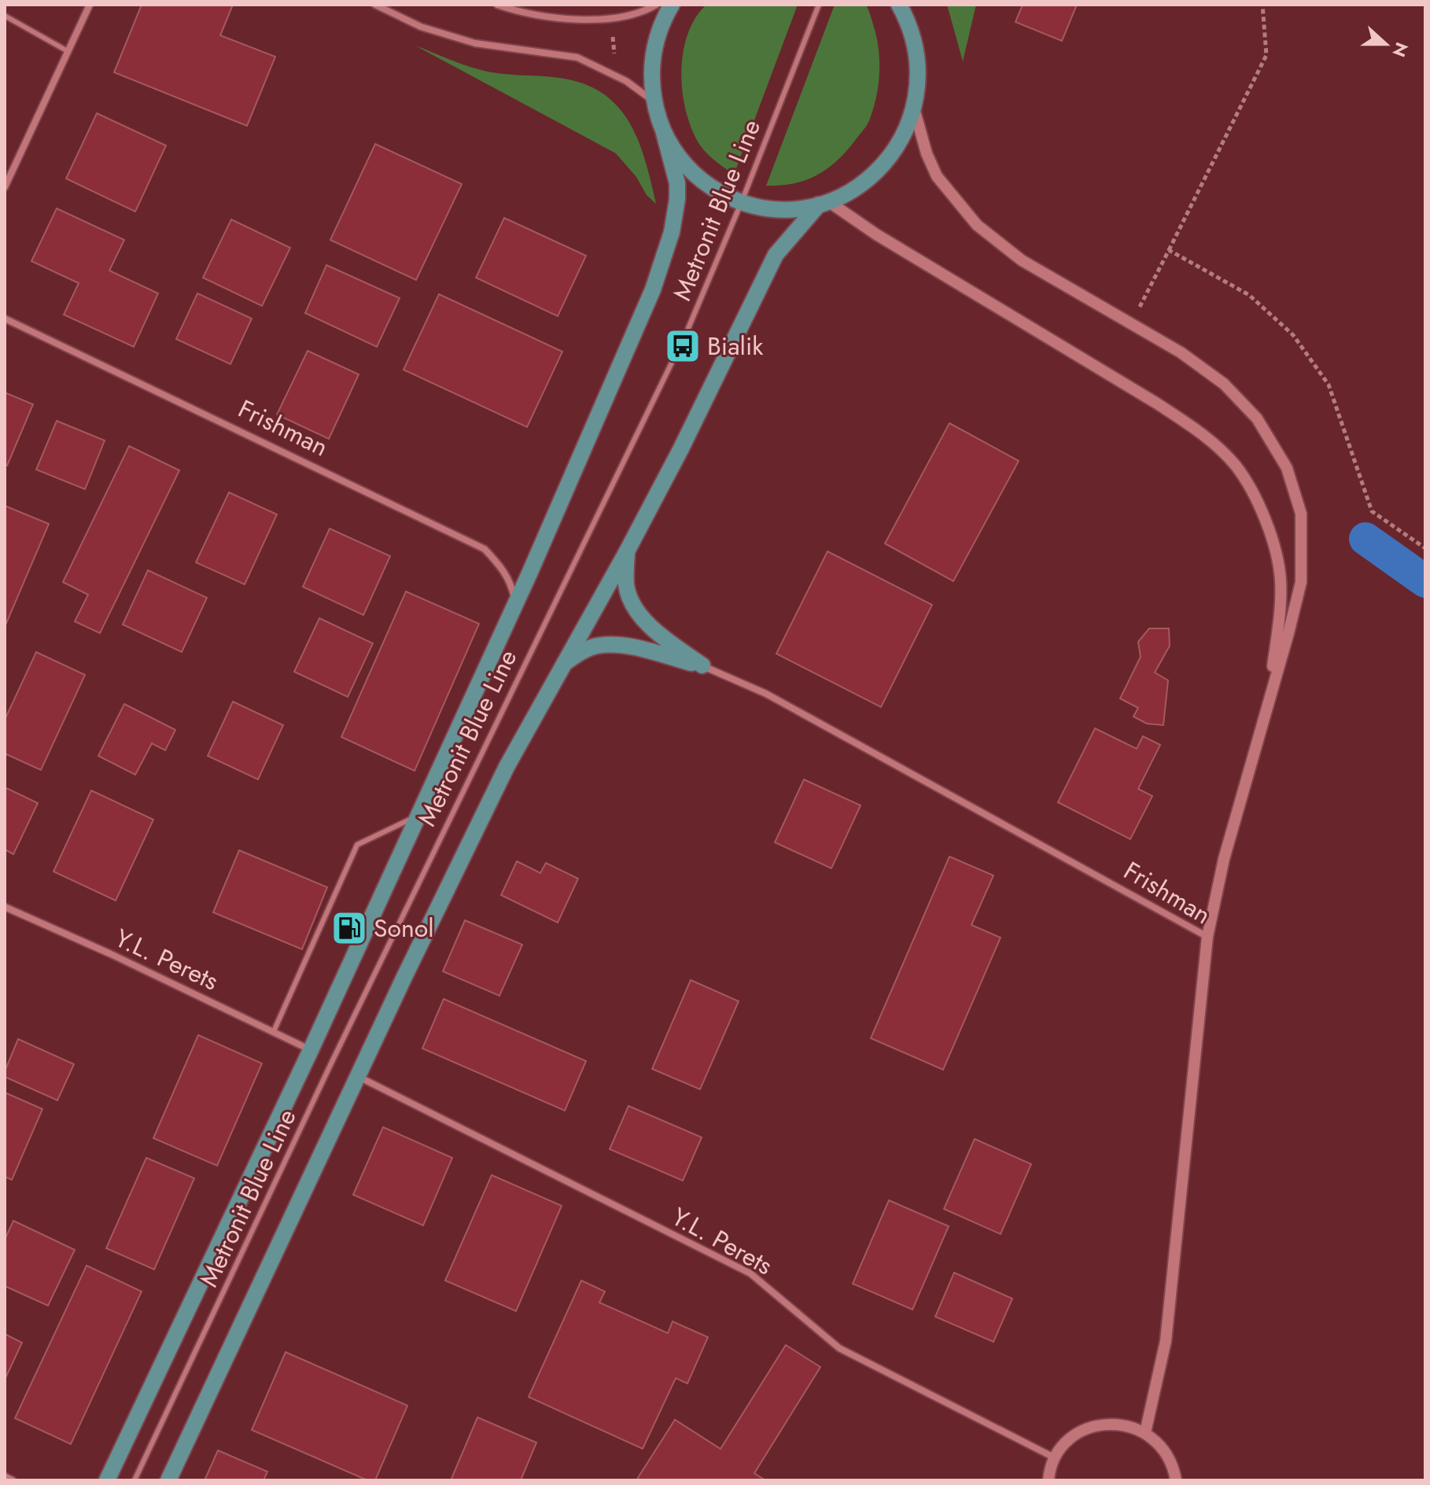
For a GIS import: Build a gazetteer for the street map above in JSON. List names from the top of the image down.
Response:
{
  "streets": {
    "street": ["Frishman", "Y.L. Perets"],
    "lane": ["Metronit Blue Line"]
  },
  "places": {
    "bus stop": ["Bialik"],
    "fuel station": ["Sonol"]
  },
  "north": "right"
}
